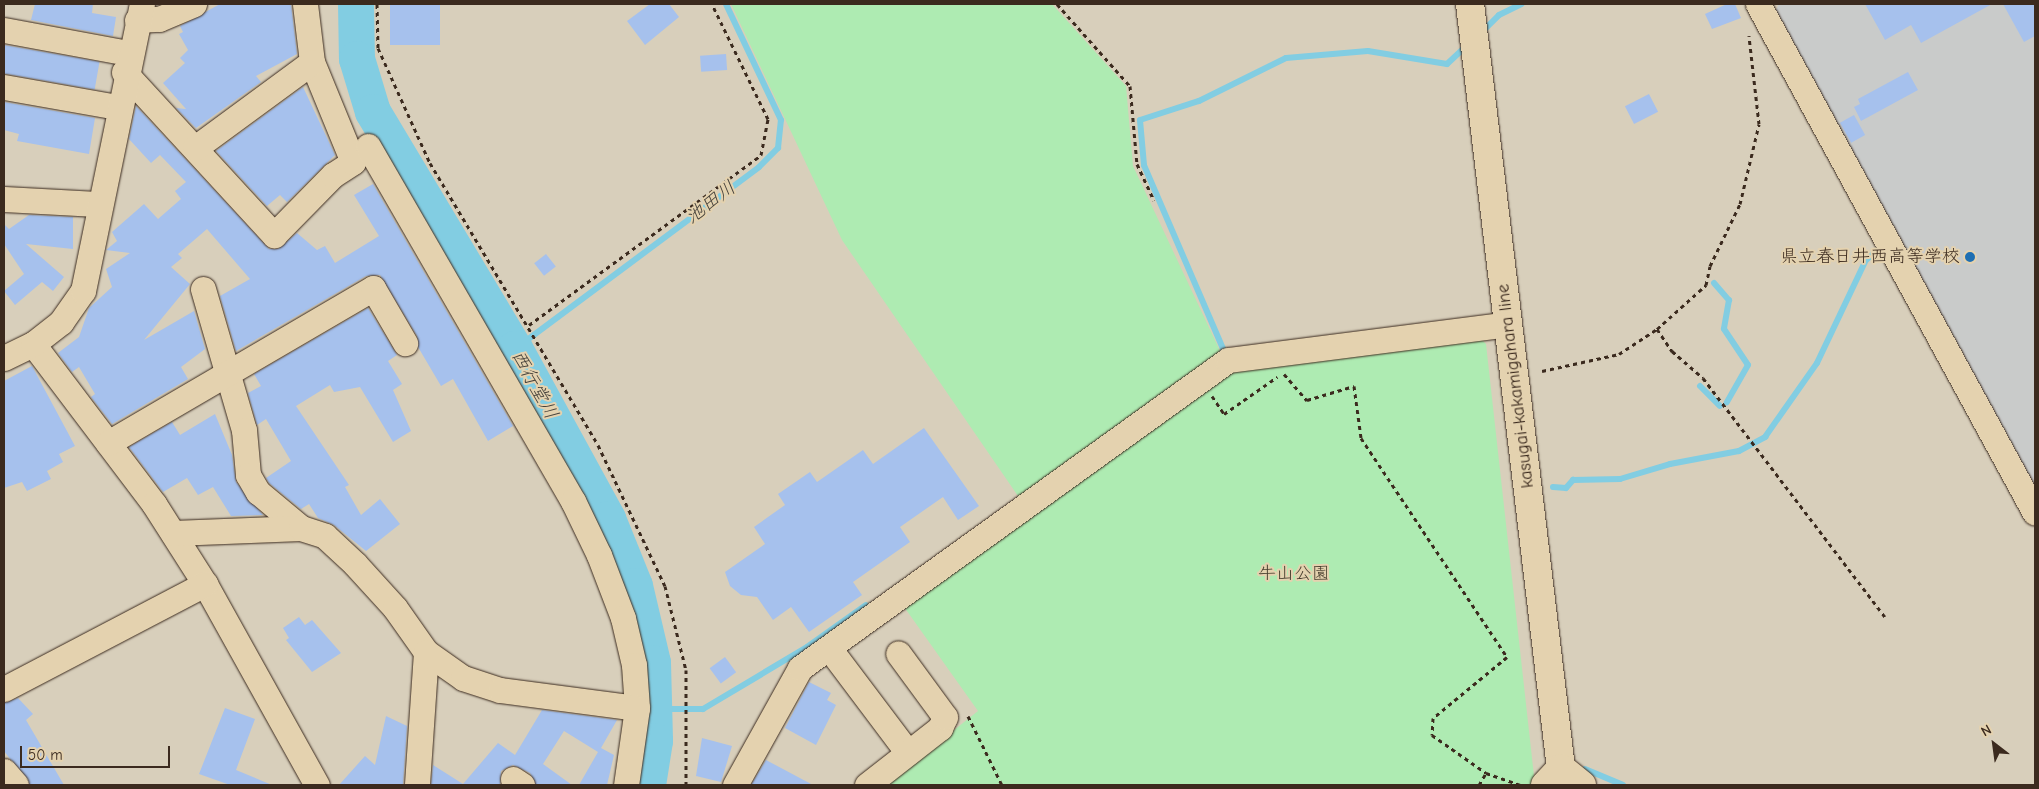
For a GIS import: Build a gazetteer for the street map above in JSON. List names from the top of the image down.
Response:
{
  "streets": {
    "main road": ["kasugai-kakamigahara line"]
  },
  "water": ["池田川", "西行堂川"],
  "parks": ["牛山公園"],
  "places": ["県立春日井西高等学校"],
  "scale_bar": "50 m",
  "north": "top left"
}
